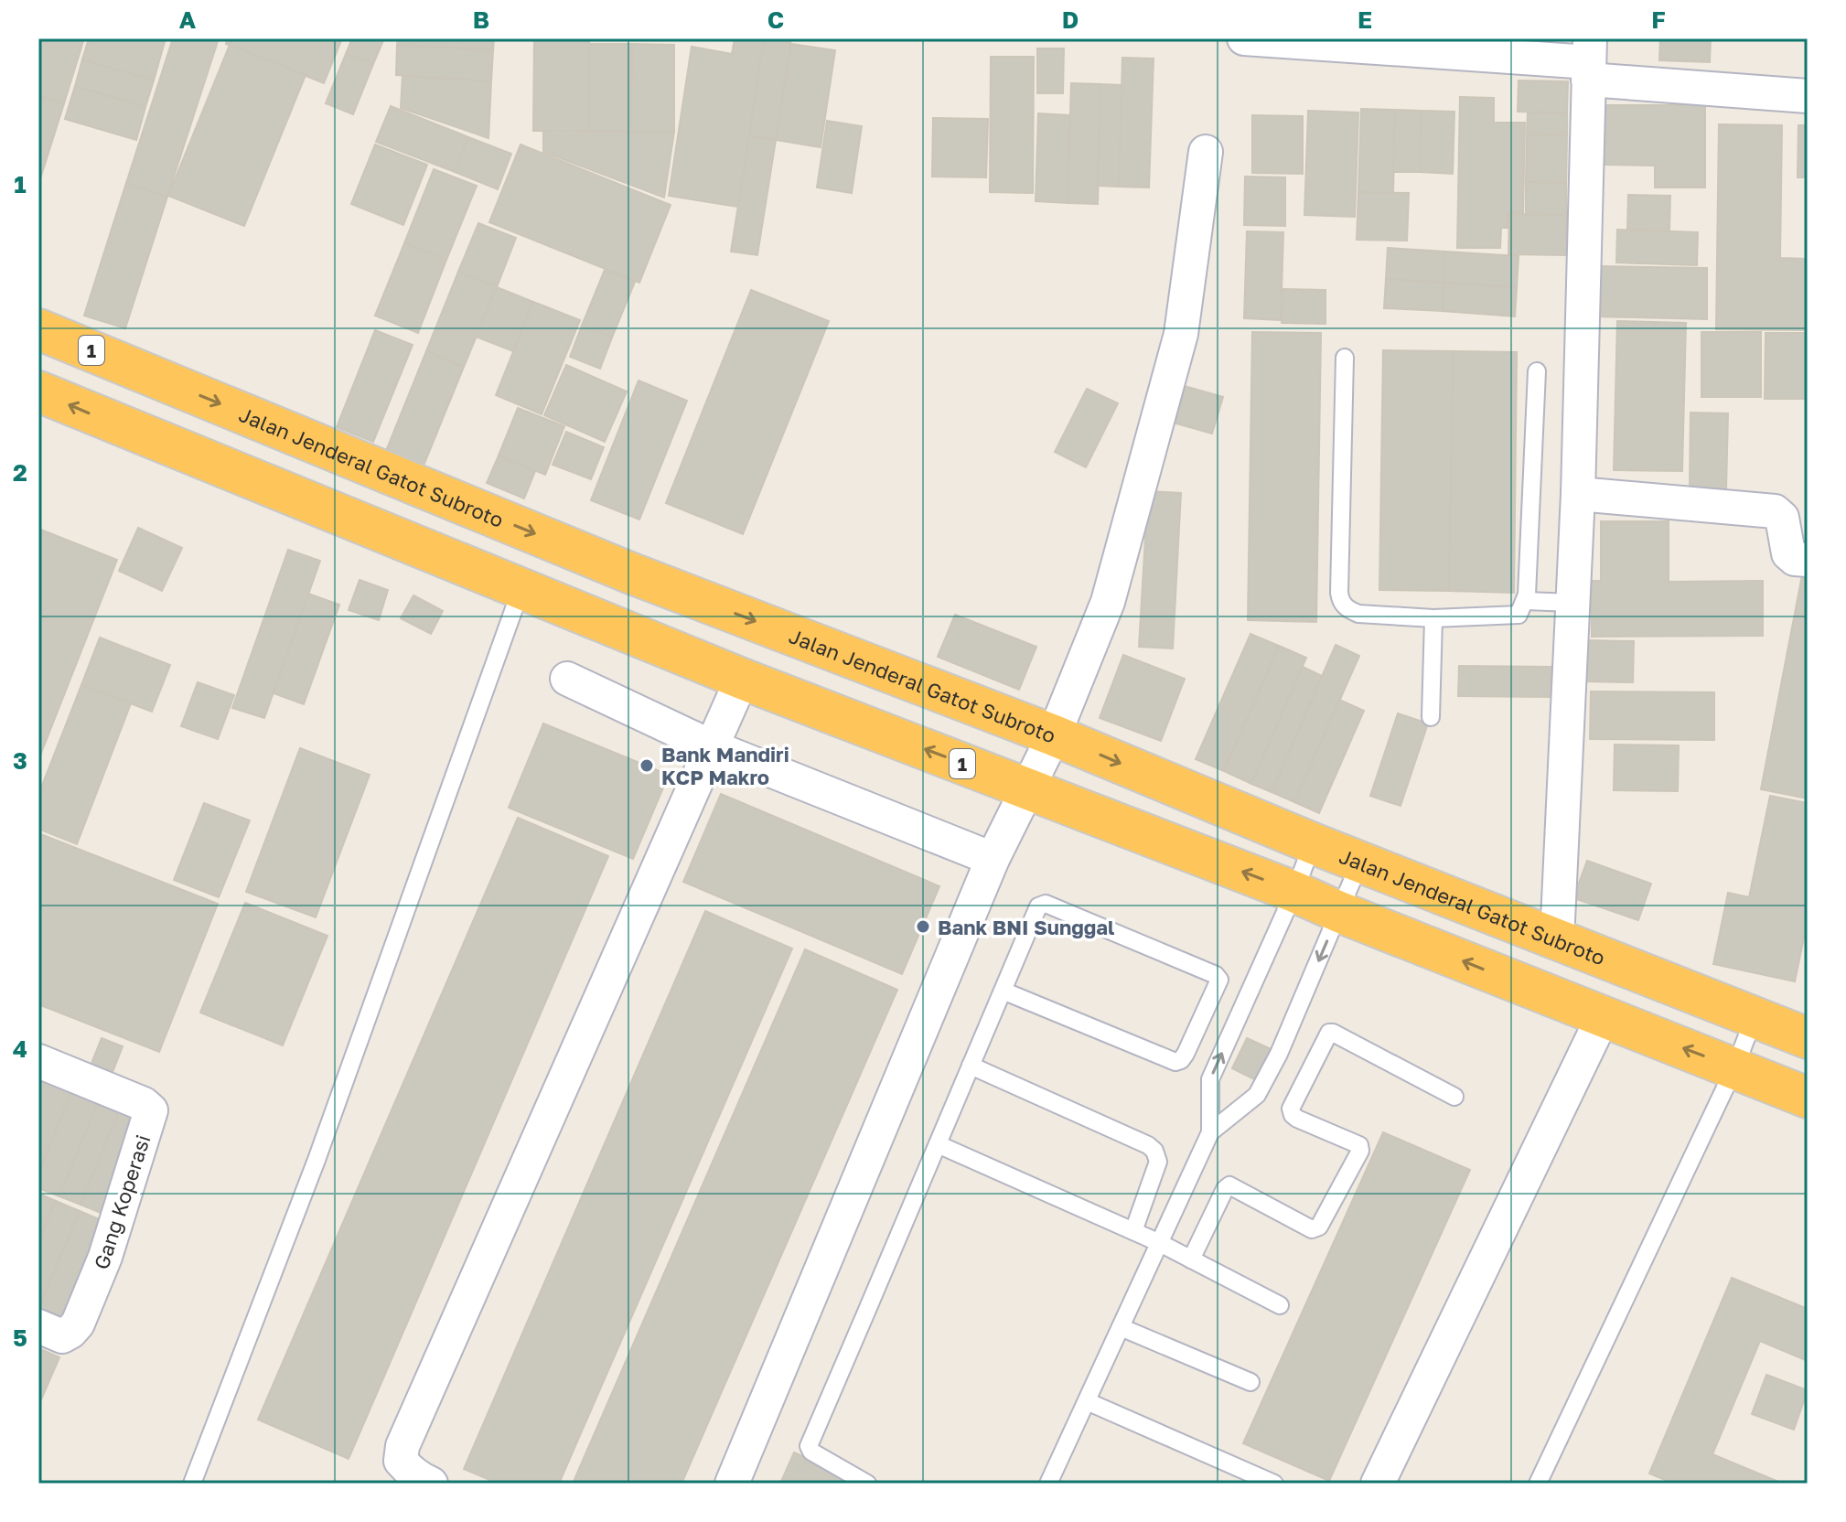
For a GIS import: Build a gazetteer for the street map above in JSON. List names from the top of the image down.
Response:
{
  "streets": {
    "highway": ["1", "Jalan Jenderal Gatot Subroto"],
    "street": ["Gang Koperasi"]
  },
  "places": ["Bank Mandiri KCP Makro", "Bank BNI Sunggal"],
  "grid": {
    "columns": [
      "A",
      "B",
      "C",
      "D",
      "E",
      "F"
    ],
    "rows": [
      "1",
      "2",
      "3",
      "4",
      "5"
    ]
  }
}
